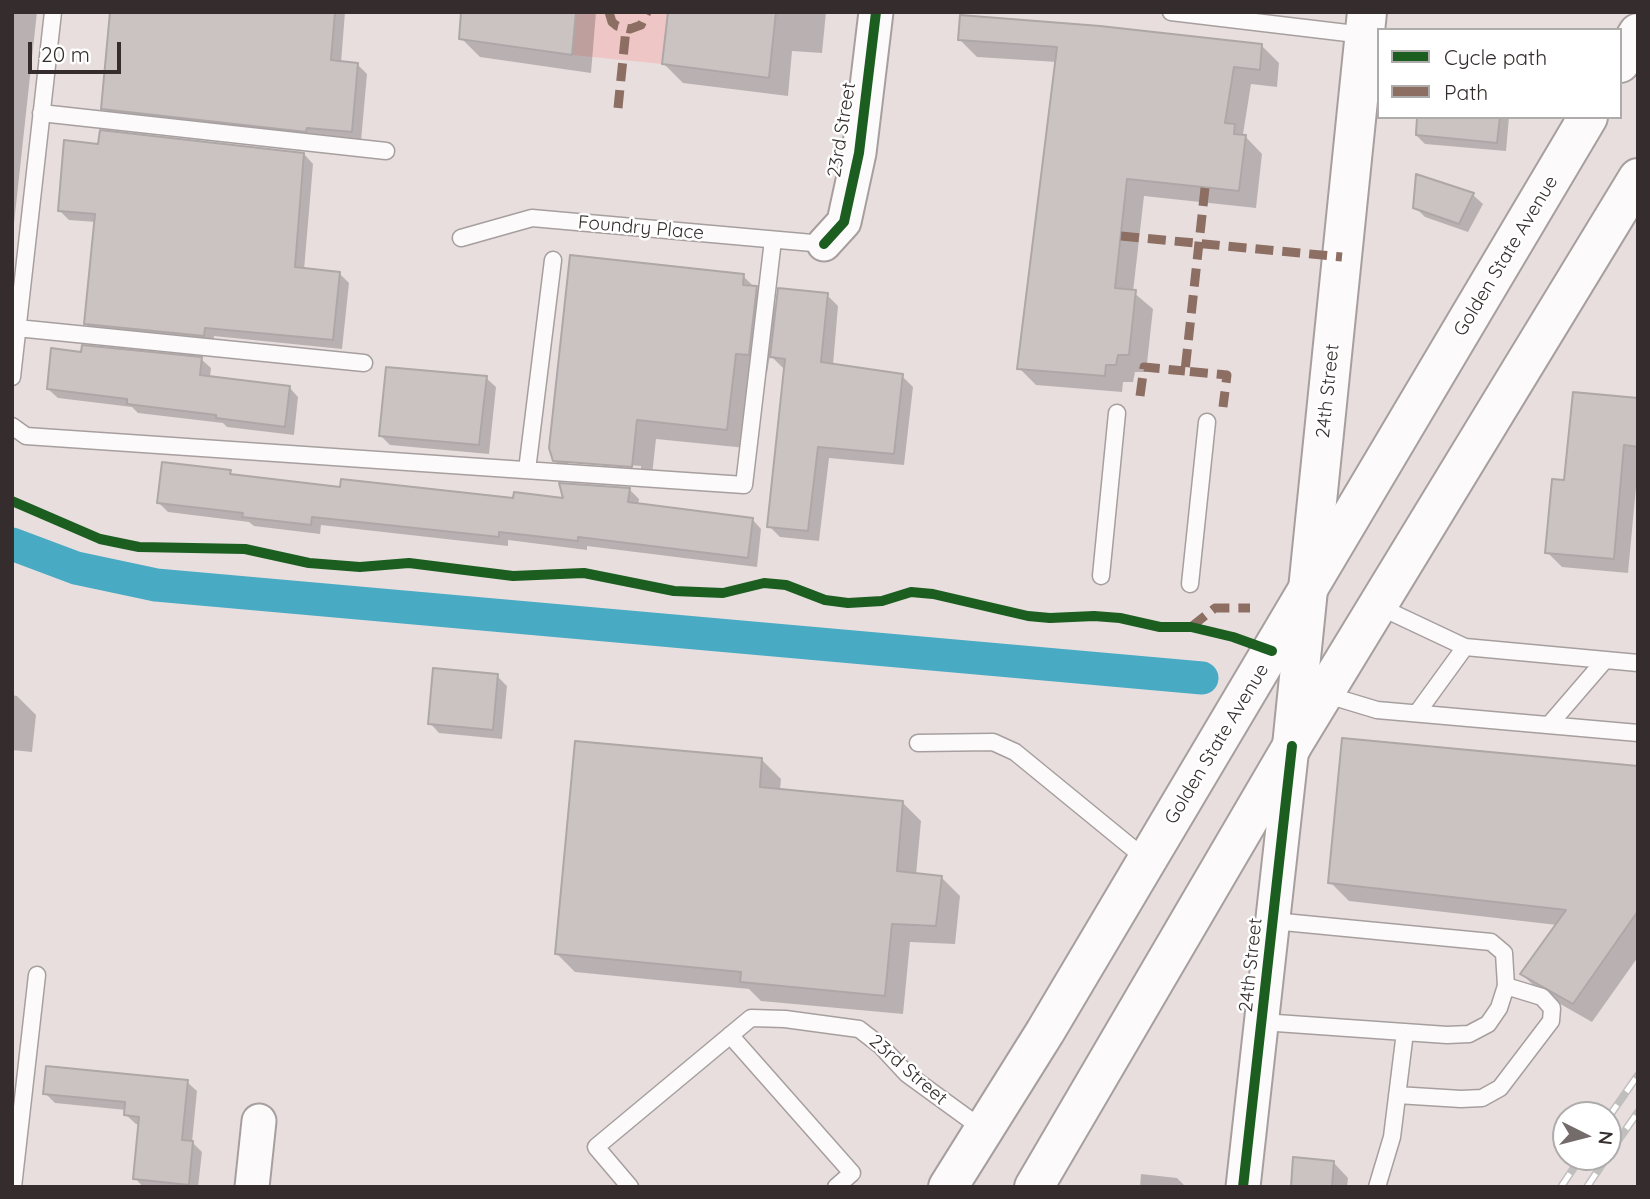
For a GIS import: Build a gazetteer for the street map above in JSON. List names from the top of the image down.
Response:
{
  "streets": {
    "main road": ["Golden State Avenue", "24th Street"],
    "street": ["23rd Street"],
    "lane": ["Foundry Place"]
  },
  "crossings": [
    ["23rd Street", "Foundry Place"],
    ["23rd Street", "Golden State Avenue"],
    ["Golden State Avenue", "24th Street"]
  ],
  "legend": ["Cycle path", "Path"],
  "scale_bar": "20 m",
  "north": "right"
}
